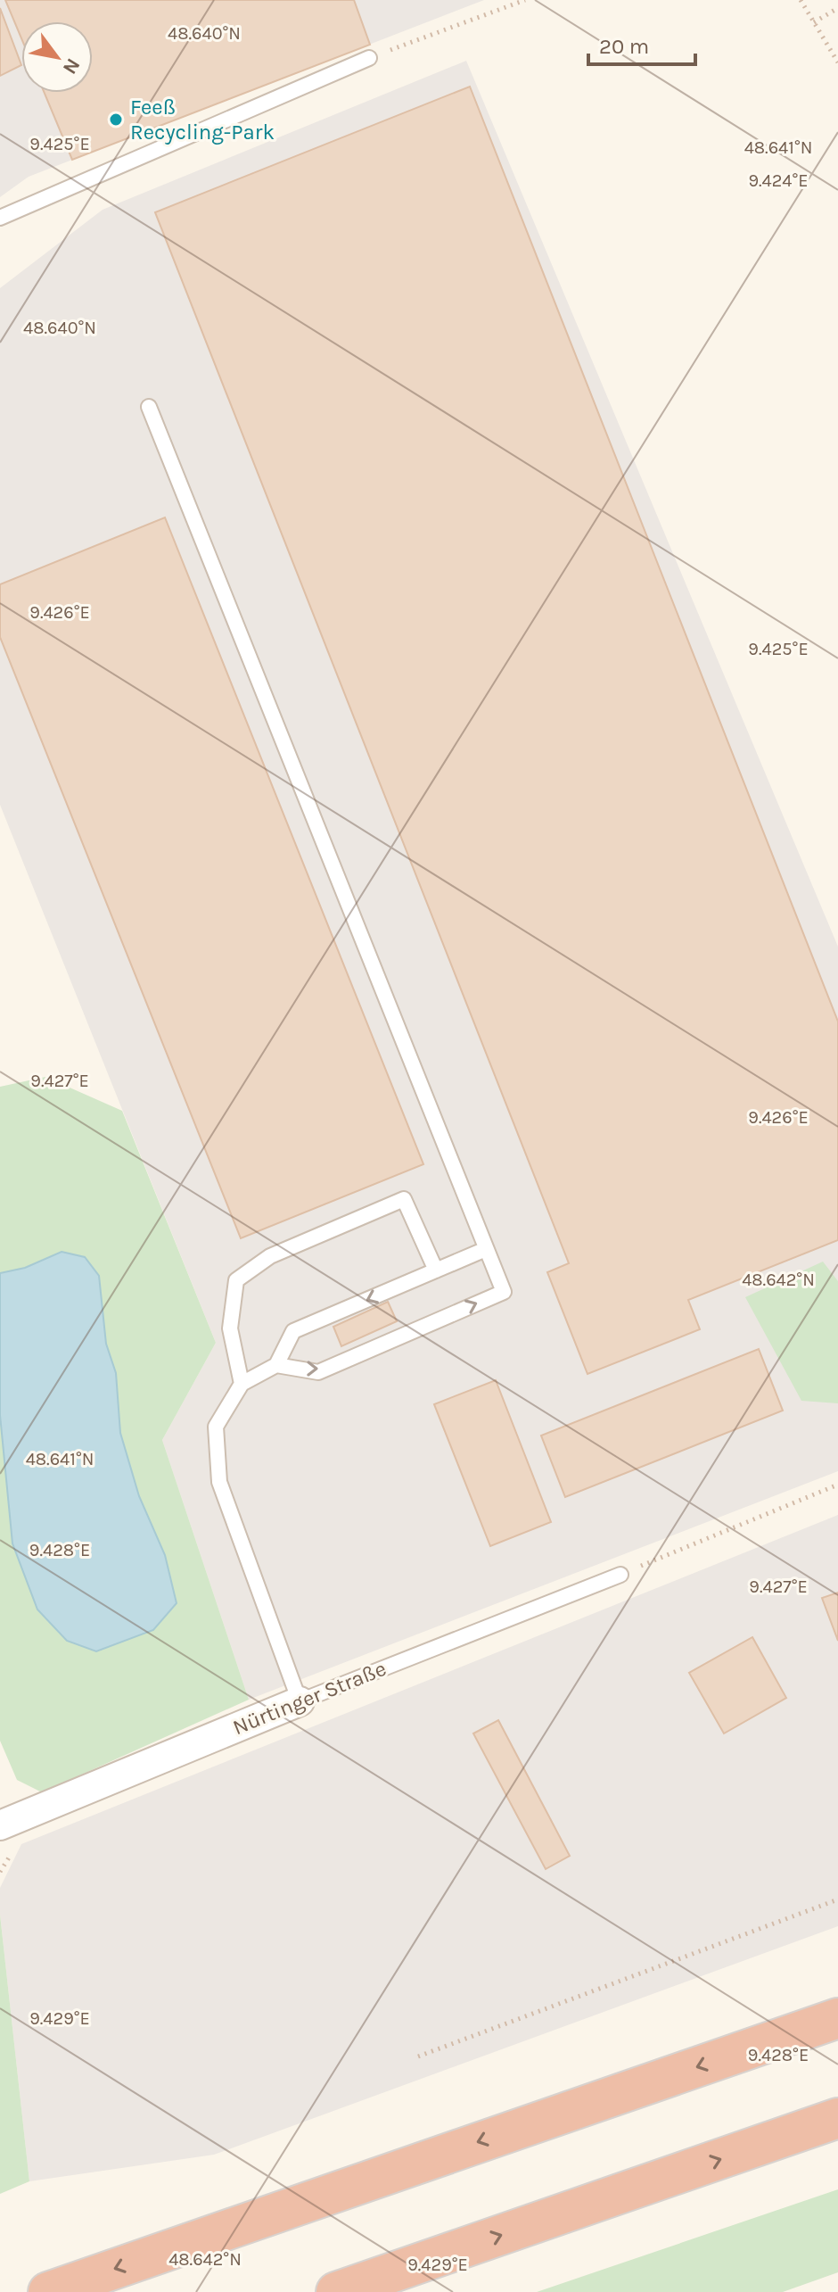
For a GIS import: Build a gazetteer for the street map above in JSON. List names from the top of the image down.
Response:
{
  "streets": {
    "street": ["Nürtinger Straße"]
  },
  "places": ["Feeß Recycling-Park"],
  "scale_bar": "20 m",
  "north": "bottom right",
  "coordinates": [
    "48.640°N",
    "9.425°E",
    "48.641°N",
    "9.424°E",
    "9.426°E",
    "9.427°E",
    "48.642°N",
    "9.428°E",
    "9.429°E"
  ]
}
